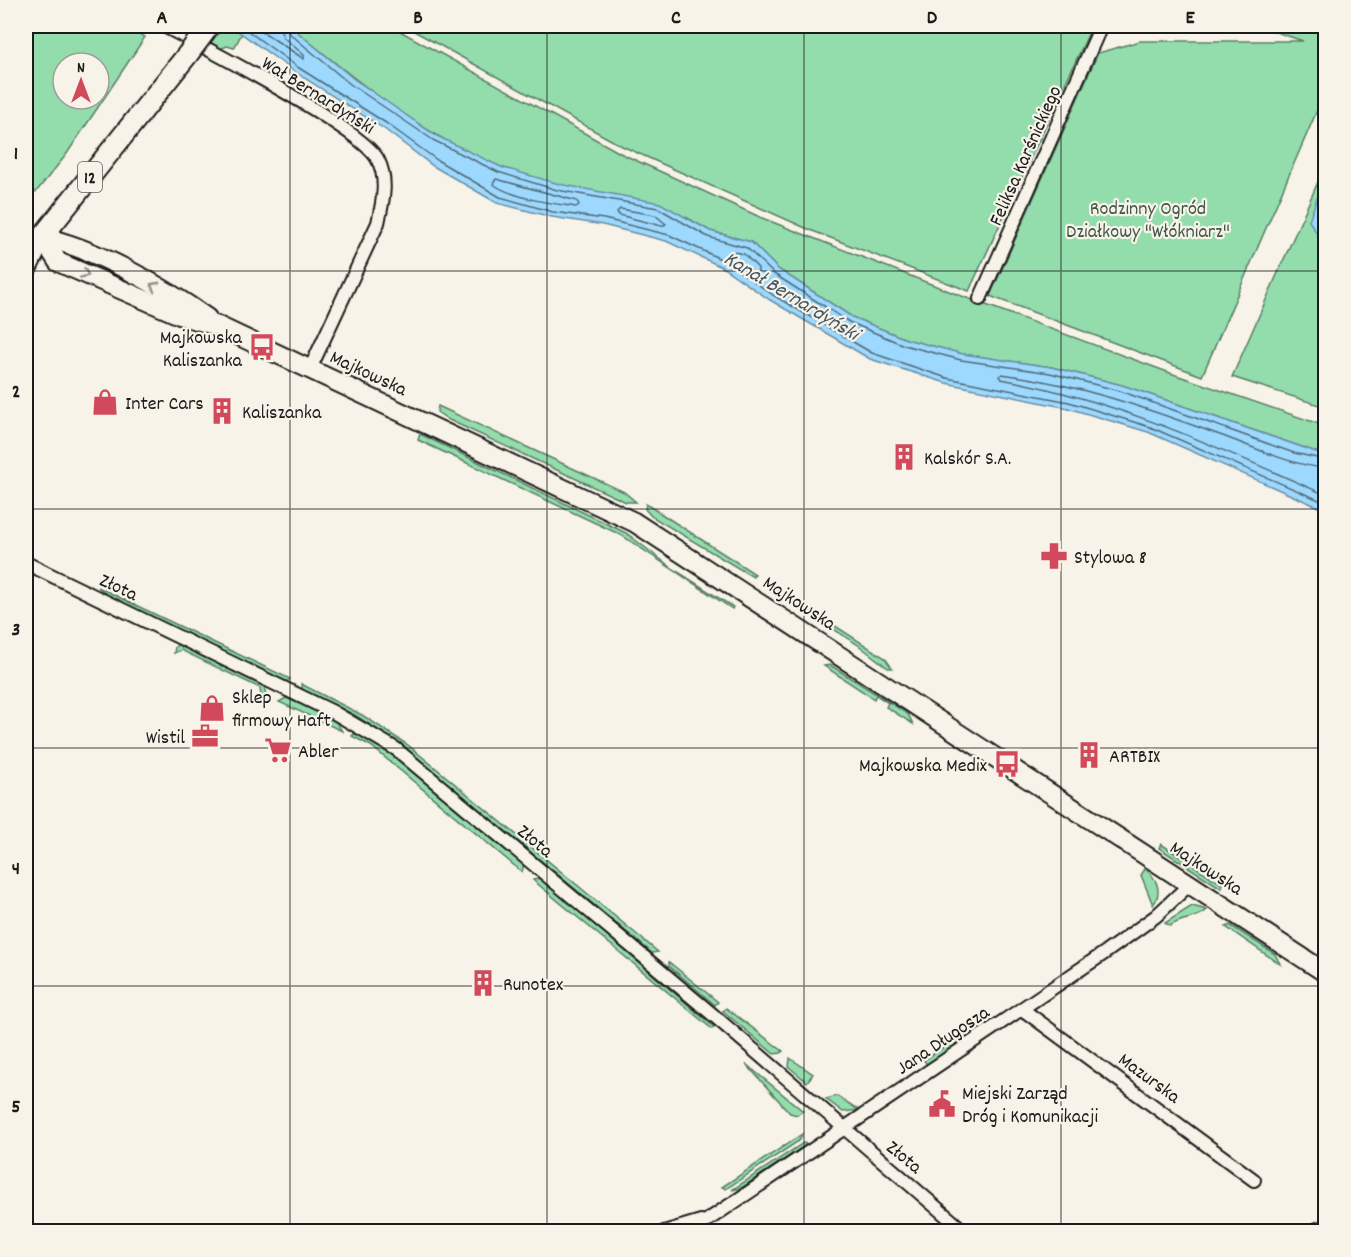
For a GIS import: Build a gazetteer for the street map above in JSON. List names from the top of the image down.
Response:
{
  "streets": {
    "main road": ["12", "Majkowska"],
    "street": [
      "Wał Bernardyński",
      "Feliksa Karśnickiego",
      "Złota",
      "Jana Długosza",
      "Mazurska"
    ]
  },
  "crossings": [
    ["Wał Bernardyński", "Majkowska"],
    ["12", "Majkowska"],
    ["Majkowska", "Jana Długosza"],
    ["Złota", "Jana Długosza"],
    ["Jana Długosza", "Mazurska"]
  ],
  "water": ["Kanał Bernardyński"],
  "parks": ["Rodzinny Ogród Działkowy \"Włókniarz\""],
  "places": {
    "bus stop": ["Majkowska Kaliszanka", "Majkowska Medix"],
    "shop": ["Inter Cars", "Sklep firmowy Haft"],
    "building": [
      "Kaliszanka",
      "Kalskór S.A.",
      "ARTBIX",
      "Runotex"
    ],
    "pharmacy": ["Stylowa 8"],
    "office": ["Wistil"],
    "supermarket": ["Abler"],
    "public building": ["Miejski Zarząd Dróg i Komunikacji"]
  },
  "north": "top",
  "grid": {
    "columns": [
      "A",
      "B",
      "C",
      "D",
      "E"
    ],
    "rows": [
      "1",
      "2",
      "3",
      "4",
      "5"
    ]
  }
}
